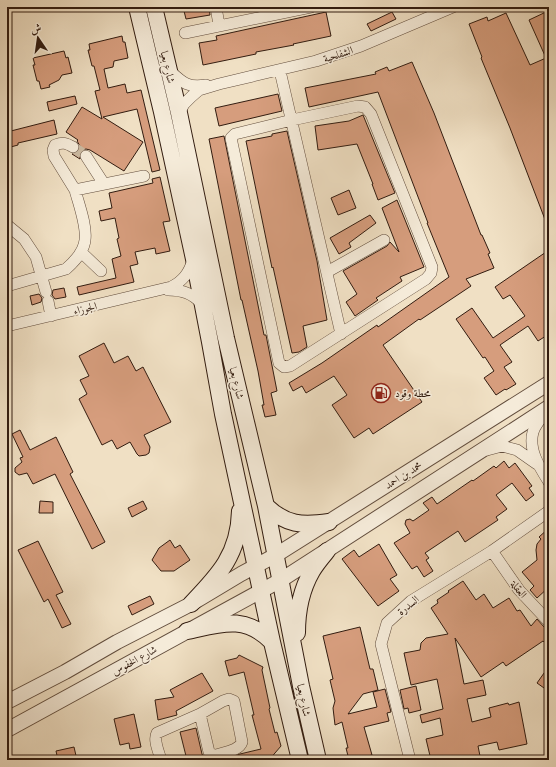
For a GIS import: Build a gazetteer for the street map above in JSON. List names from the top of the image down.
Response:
{
  "streets": {
    "main road": ["شارع بعيا"],
    "street": [
      "الشفلحية",
      "الجوزاء",
      "محمد بن احمد",
      "العقلة",
      "السدرة",
      "شارع الخفوس"
    ]
  },
  "crossings": [
    ["الشفلحية", "شارع بعيا"],
    ["شارع بعيا", "محمد بن احمد"],
    ["شارع بعيا", "شارع الخفوس"],
    ["محمد بن احمد", "شارع الخفوس"],
    ["العقلة", "السدرة"]
  ],
  "places": {
    "fuel station": ["محطة وقود"]
  },
  "north": "top"
}
